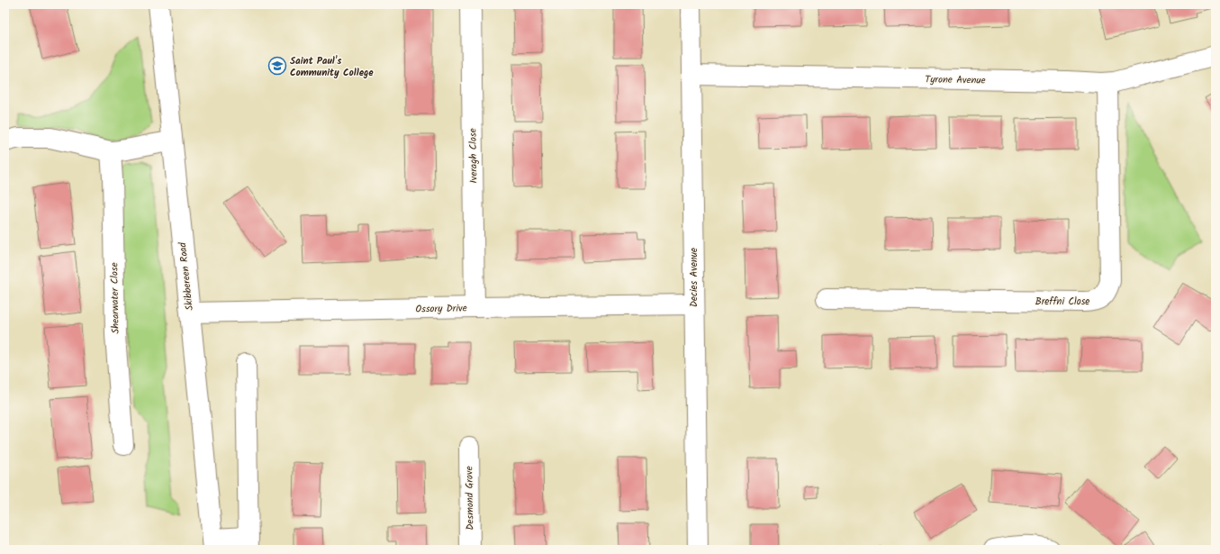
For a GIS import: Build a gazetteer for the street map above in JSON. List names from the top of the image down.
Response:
{
  "streets": {
    "street": [
      "Tyrone Avenue",
      "Iveragh Close",
      "Skibbereen Road",
      "Decies Avenue",
      "Shearwater Close",
      "Breffni Close",
      "Ossory Drive",
      "Desmond Grove"
    ]
  },
  "crossings": [
    ["Tyrone Avenue", "Decies Avenue"],
    ["Tyrone Avenue", "Breffni Close"],
    ["Iveragh Close", "Ossory Drive"],
    ["Skibbereen Road", "Ossory Drive"],
    ["Decies Avenue", "Ossory Drive"]
  ],
  "places": {
    "school or university": ["Saint Paul's Community College"]
  }
}
